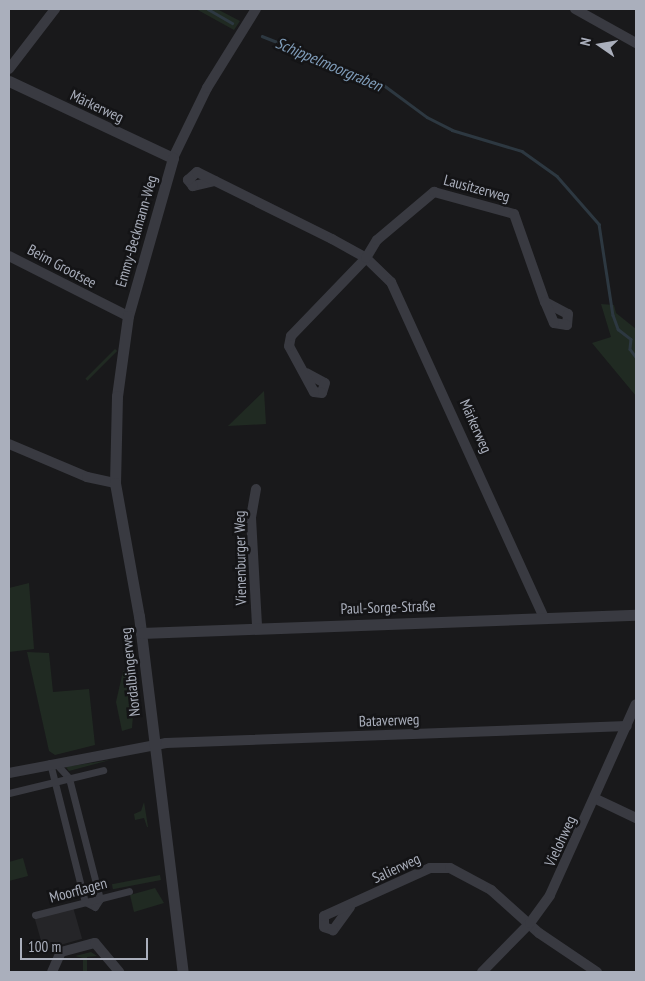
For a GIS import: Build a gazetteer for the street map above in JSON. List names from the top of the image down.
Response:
{
  "streets": {
    "street": [
      "Märkerweg",
      "Lausitzerweg",
      "Emmy-Beckmann-Weg",
      "Beim Grootsee",
      "Vienenburger Weg",
      "Paul-Sorge-Straße",
      "Nordalbingerweg",
      "Bataverweg",
      "Vielohweg",
      "Salierweg",
      "Moorflagen"
    ]
  },
  "crossings": [
    ["Märkerweg", "Lausitzerweg"],
    ["Märkerweg", "Emmy-Beckmann-Weg"],
    ["Märkerweg", "Paul-Sorge-Straße"],
    ["Emmy-Beckmann-Weg", "Beim Grootsee"],
    ["Emmy-Beckmann-Weg", "Nordalbingerweg"],
    ["Vienenburger Weg", "Paul-Sorge-Straße"],
    ["Paul-Sorge-Straße", "Nordalbingerweg"],
    ["Nordalbingerweg", "Bataverweg"],
    ["Bataverweg", "Vielohweg"],
    ["Vielohweg", "Salierweg"]
  ],
  "water": ["Schippelmoorgraben"],
  "scale_bar": "100 m",
  "north": "left"
}
